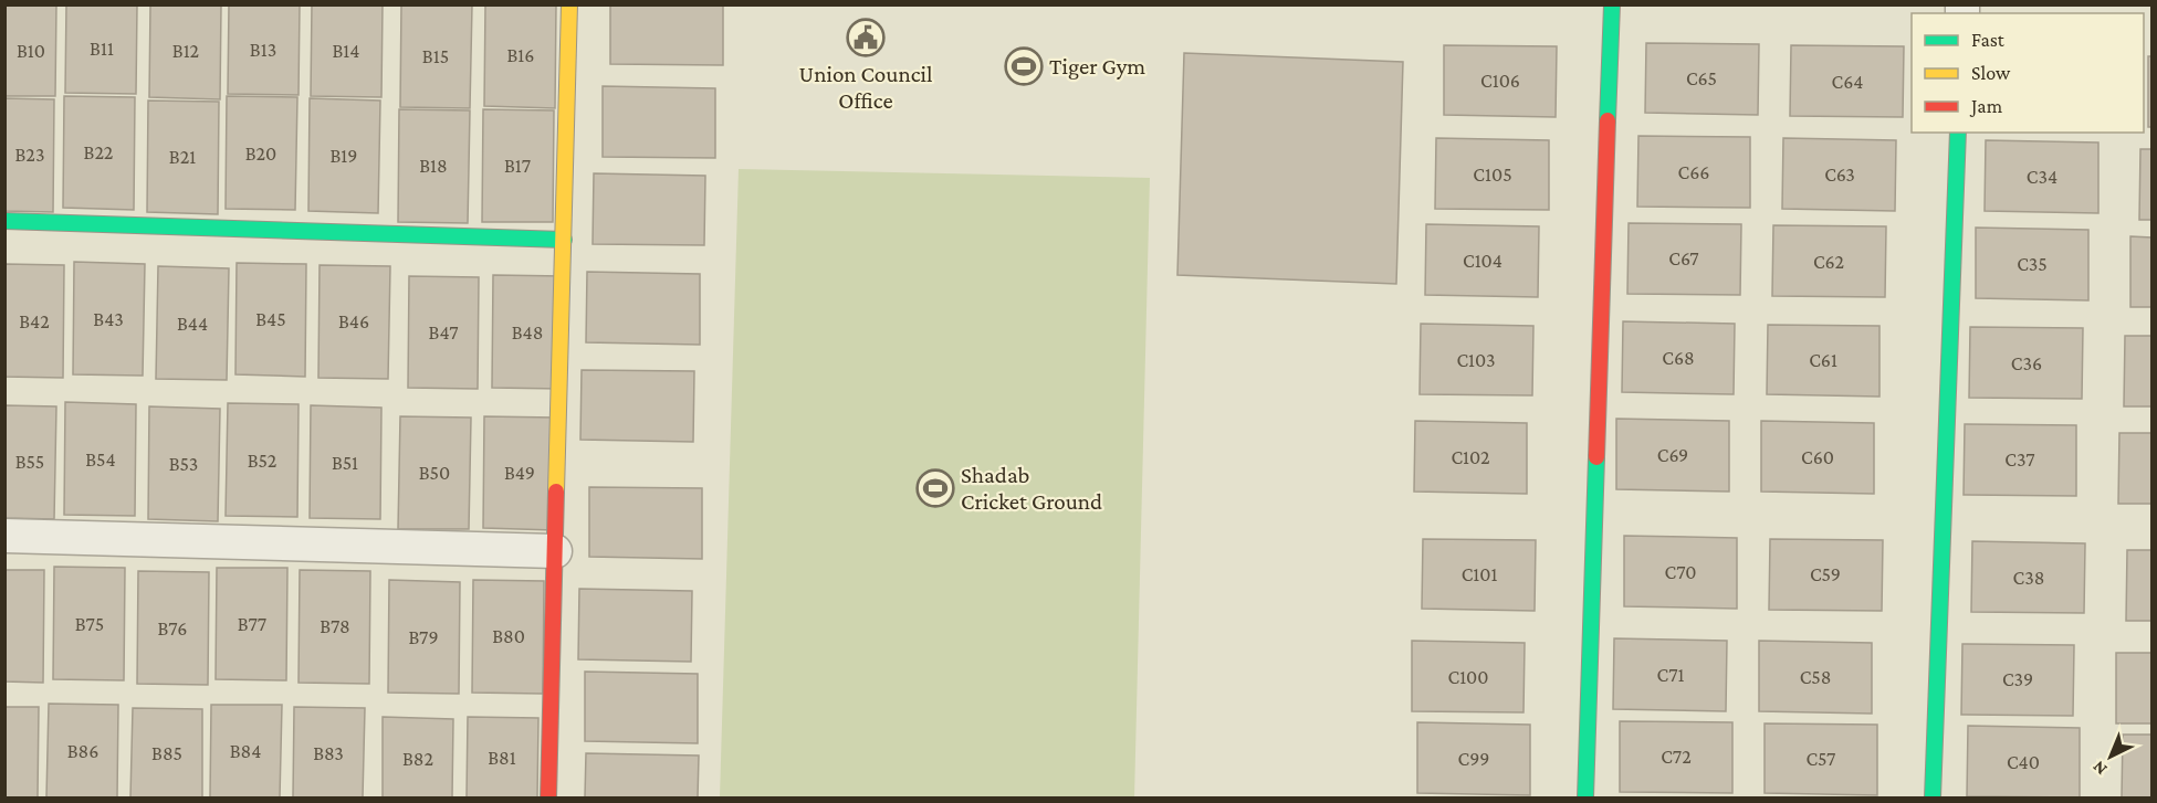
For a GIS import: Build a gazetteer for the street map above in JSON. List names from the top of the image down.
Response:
{
  "places": {
    "public building": ["Union Council Office"],
    "sports": ["Tiger Gym", "Shadab Cricket Ground"]
  },
  "house_numbers": [
    "B11",
    "B13",
    "B10",
    "B12",
    "B14",
    "B16",
    "B15",
    "C65",
    "C106",
    "C64",
    "B22",
    "B20",
    "B23",
    "B19",
    "B21",
    "B18",
    "B17",
    "C66",
    "C105",
    "C63",
    "C34",
    "C67",
    "C104",
    "C62",
    "C35",
    "B43",
    "B45",
    "B42",
    "B46",
    "B44",
    "B47",
    "B48",
    "C68",
    "C103",
    "C61",
    "C36",
    "C69",
    "C102",
    "C60",
    "B54",
    "C37",
    "B52",
    "B55",
    "B51",
    "B53",
    "B50",
    "B49",
    "C70",
    "C101",
    "C59",
    "C38",
    "B75",
    "B77",
    "B78",
    "B76",
    "B80",
    "B79",
    "C71",
    "C100",
    "C58",
    "C39",
    "B86",
    "B84",
    "B85",
    "B83",
    "C72",
    "B81",
    "B82",
    "C99",
    "C57",
    "C40"
  ],
  "legend": ["Fast", "Slow", "Jam"],
  "north": "bottom left"
}
